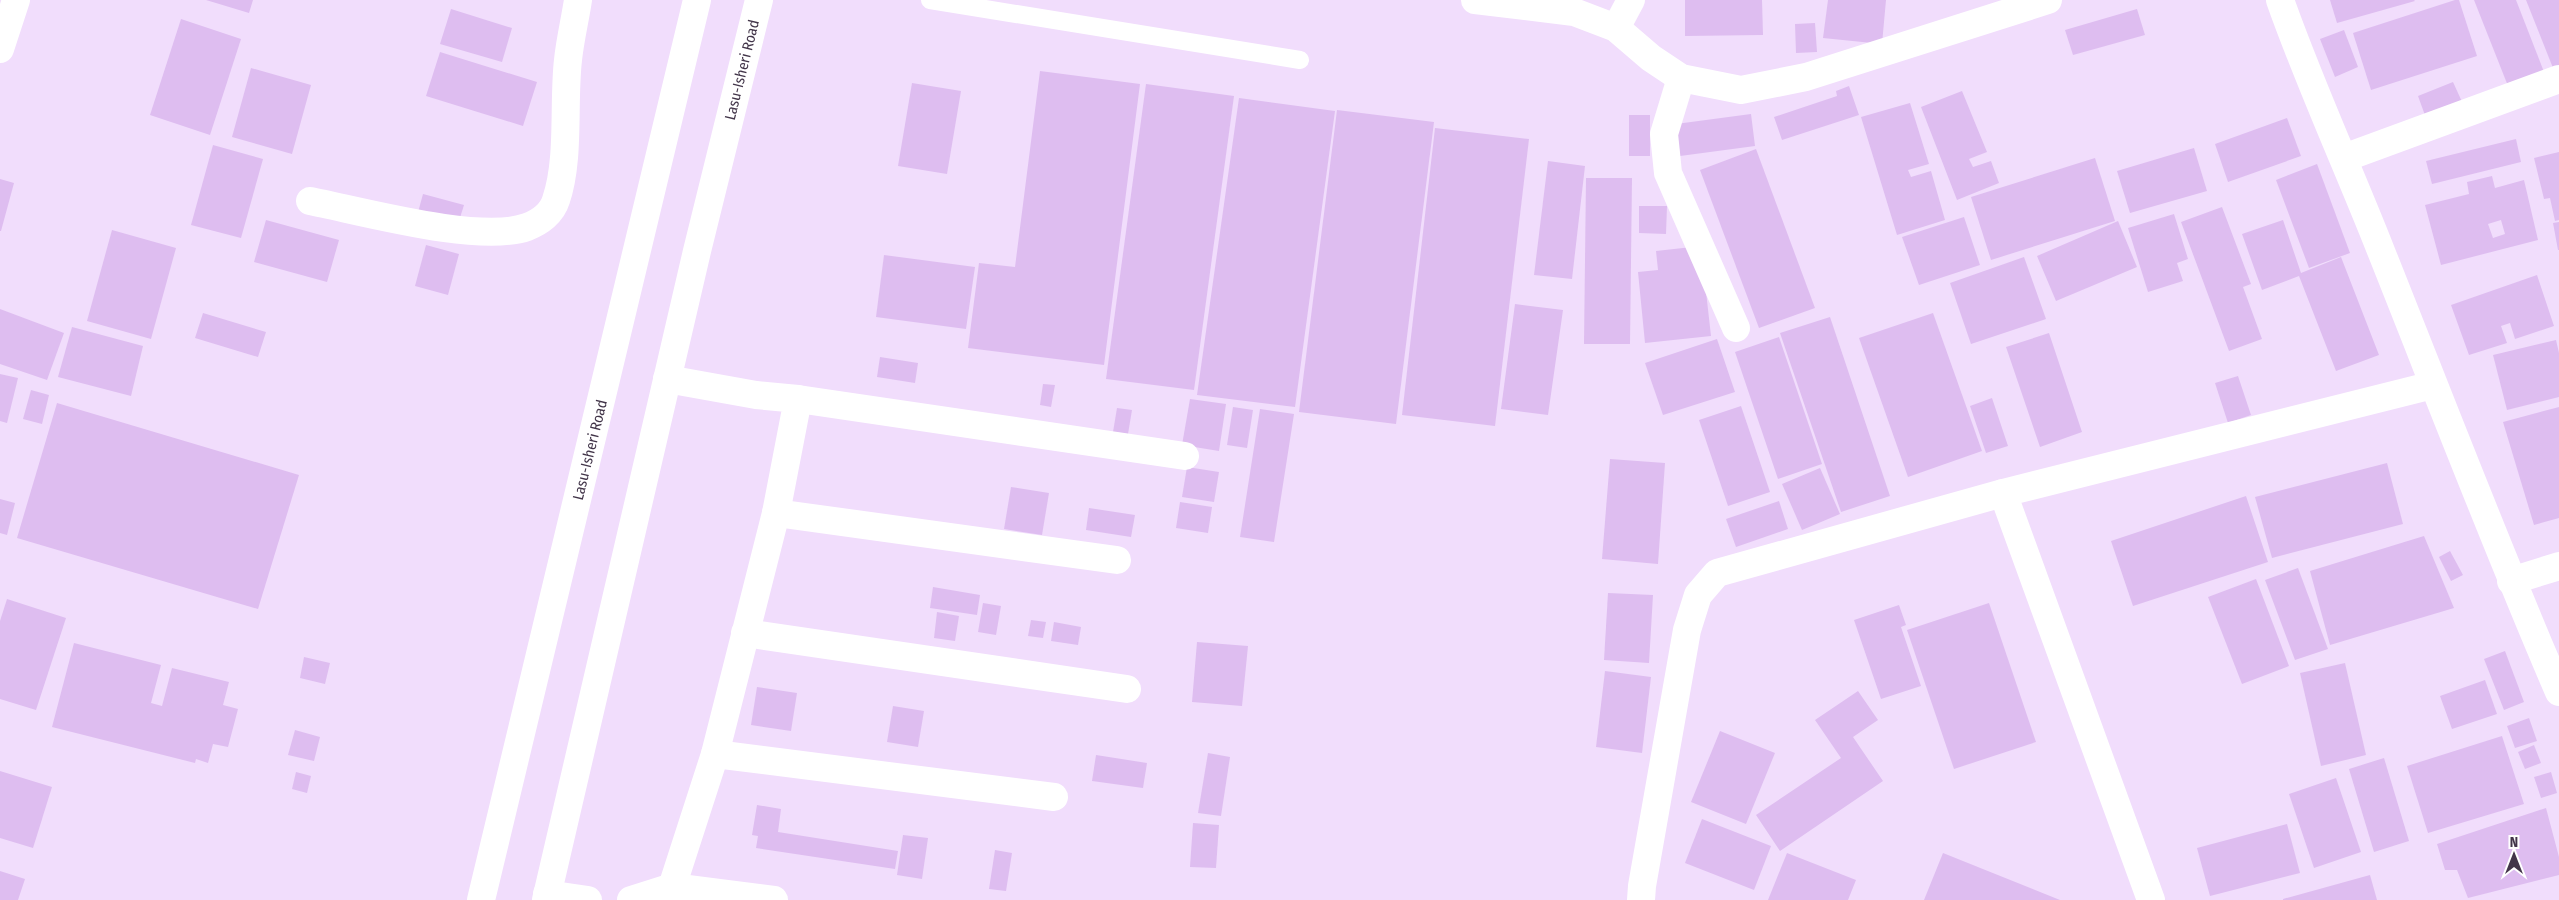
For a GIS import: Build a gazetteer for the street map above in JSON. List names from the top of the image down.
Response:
{
  "streets": {
    "street": ["Lasu-Isheri Road"]
  },
  "north": "top"
}
